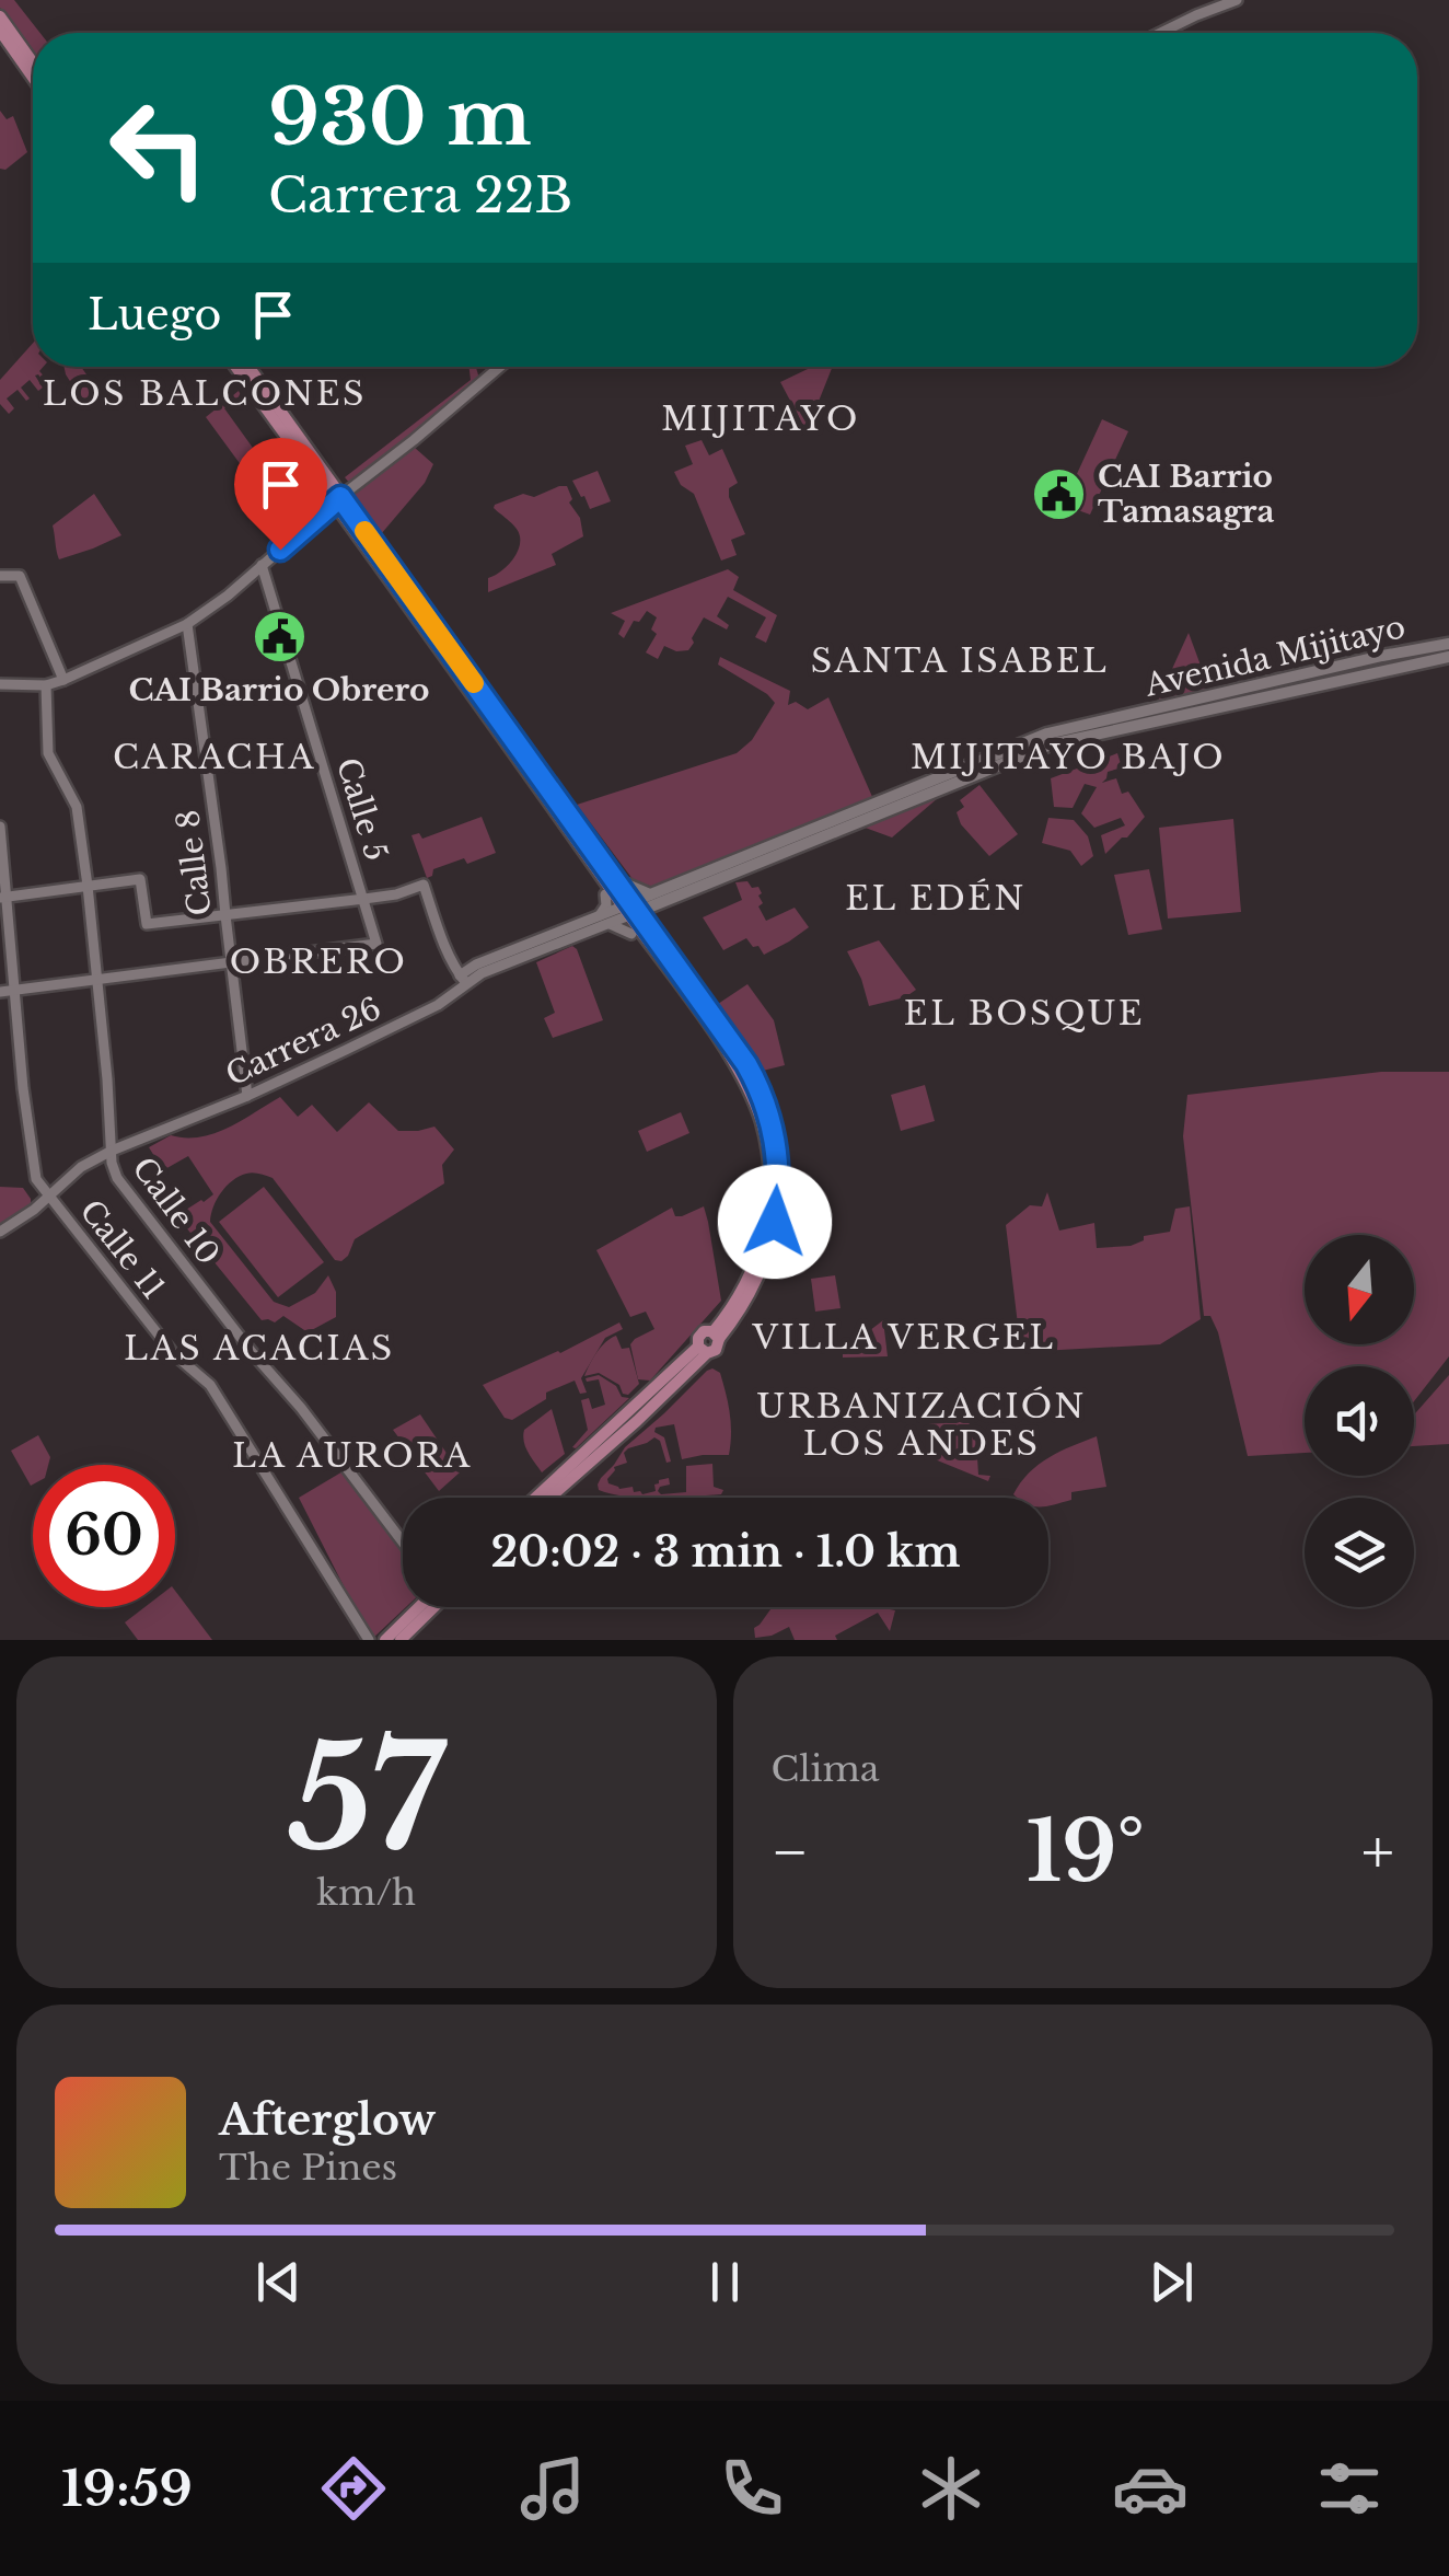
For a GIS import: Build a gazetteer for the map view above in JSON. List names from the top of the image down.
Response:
{
  "streets": {
    "main road": ["Avenida Mijitayo"],
    "street": [
      "Calle 5",
      "Calle 8",
      "Carrera 26",
      "Calle 10",
      "Calle 11"
    ]
  },
  "crossings": [
    ["Avenida Mijitayo", "Carrera 26"],
    ["Calle 5", "Calle 8"],
    ["Calle 8", "Carrera 26"],
    ["Carrera 26", "Calle 10"],
    ["Carrera 26", "Calle 11"]
  ],
  "districts": [
    "LOS BALCONES",
    "MIJITAYO",
    "SANTA ISABEL",
    "CARACHA",
    "MIJITAYO BAJO",
    "EL EDÉN",
    "OBRERO",
    "EL BOSQUE",
    "VILLA VERGEL",
    "LAS ACACIAS",
    "URBANIZACIÓN LOS ANDES",
    "LA AURORA"
  ],
  "places": {
    "public building": ["CAI Barrio Tamasagra", "CAI Barrio Obrero"]
  },
  "north": "bottom",
  "page": {
    "turn": ["930 m", "Carrera 22B"],
    "then": "Luego",
    "limit": "60",
    "trip": "20:02 · 3 min · 1.0 km",
    "tile": [
      ["57", "km/h"],
      "Clima"
    ],
    "heat": ["−", "19°", "+"],
    "song": ["Afterglow", "The Pines"],
    "tabs": "19:59"
  }
}
